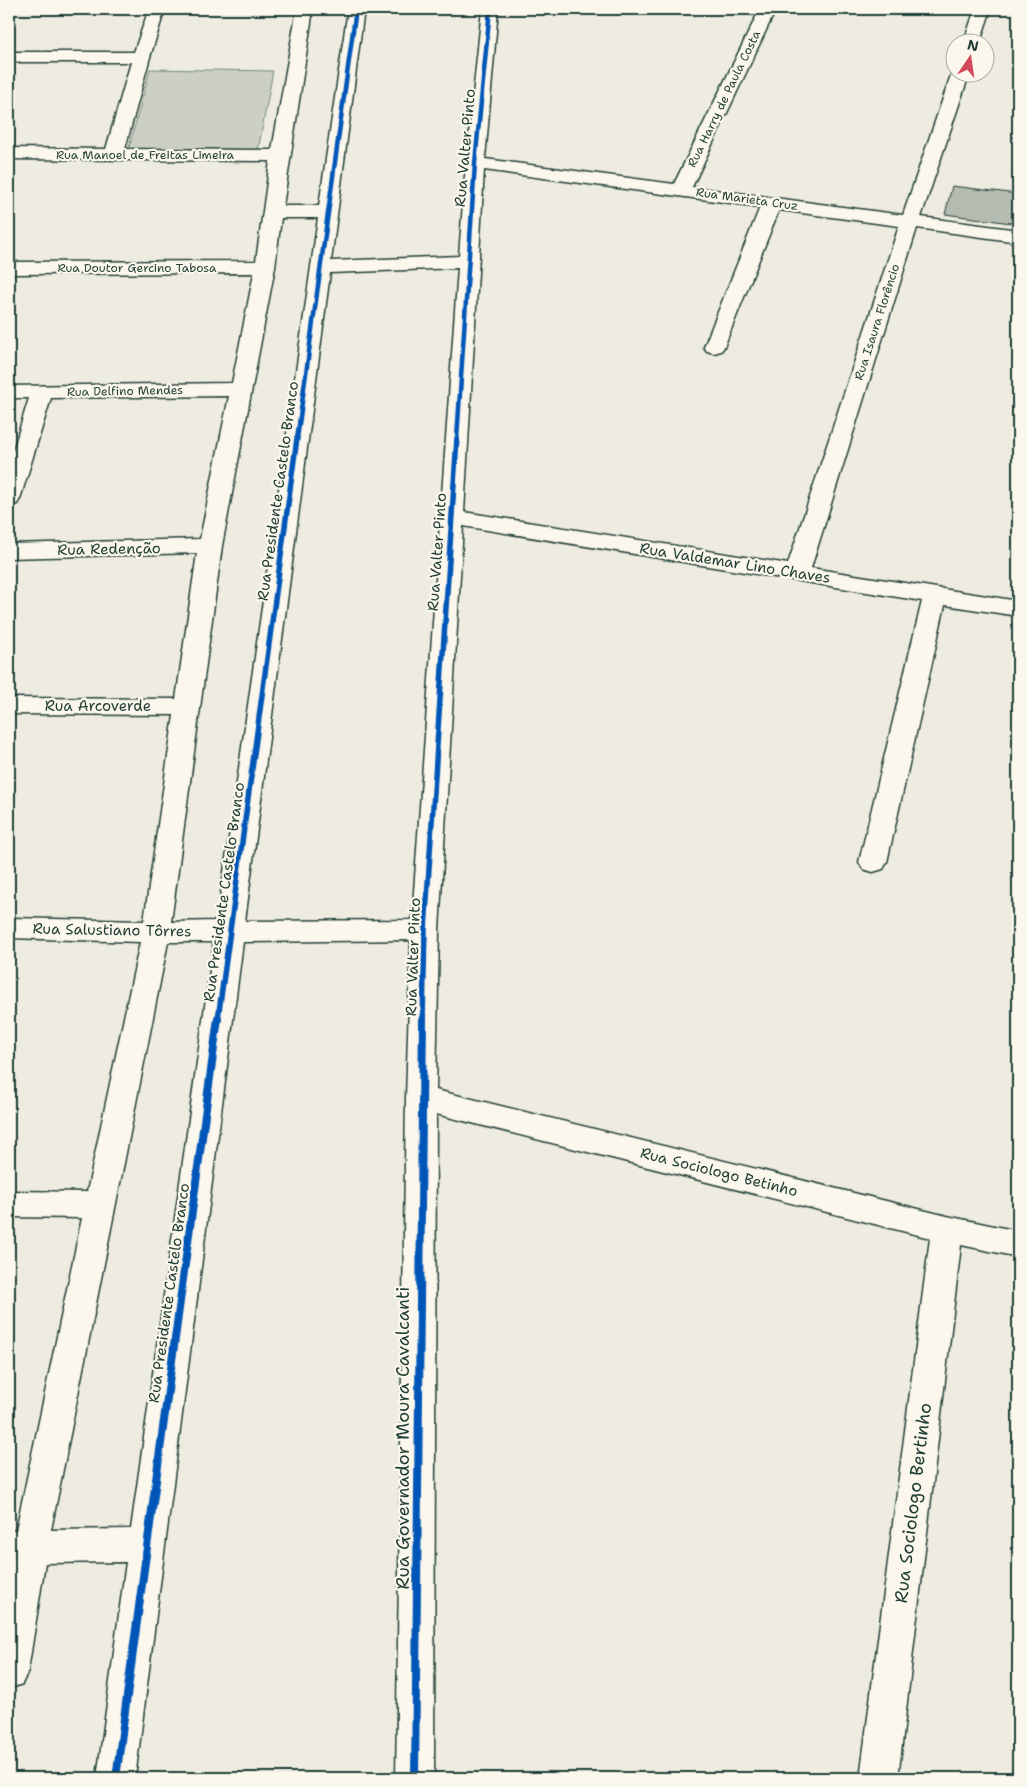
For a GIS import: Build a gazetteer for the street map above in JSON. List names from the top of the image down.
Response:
{
  "streets": {
    "street": [
      "Rua Harry de Paula Costa",
      "Rua Valter Pinto",
      "Rua Manoel de Freitas Limeira",
      "Rua Marieta Cruz",
      "Rua Doutor Gercino Tabosa",
      "Rua Isaura Florêncio",
      "Rua Delfino Mendes",
      "Rua Presidente Castelo Branco",
      "Rua Redenção",
      "Rua Valdemar Lino Chaves",
      "Rua Arcoverde",
      "Rua Salustiano Tôrres",
      "Rua Sociologo Betinho",
      "Rua Governador Moura Cavalcanti",
      "Rua Sociologo Bertinho"
    ]
  },
  "crossings": [
    ["Rua Harry de Paula Costa", "Rua Marieta Cruz"],
    ["Rua Valter Pinto", "Rua Marieta Cruz"],
    ["Rua Valter Pinto", "Rua Valdemar Lino Chaves"],
    ["Rua Valter Pinto", "Rua Salustiano Tôrres"],
    ["Rua Valter Pinto", "Rua Sociologo Betinho"],
    ["Rua Valter Pinto", "Rua Governador Moura Cavalcanti"],
    ["Rua Marieta Cruz", "Rua Isaura Florêncio"],
    ["Rua Isaura Florêncio", "Rua Valdemar Lino Chaves"],
    ["Rua Presidente Castelo Branco", "Rua Salustiano Tôrres"],
    ["Rua Sociologo Betinho", "Rua Governador Moura Cavalcanti"],
    ["Rua Sociologo Betinho", "Rua Sociologo Bertinho"]
  ],
  "north": "top"
}
